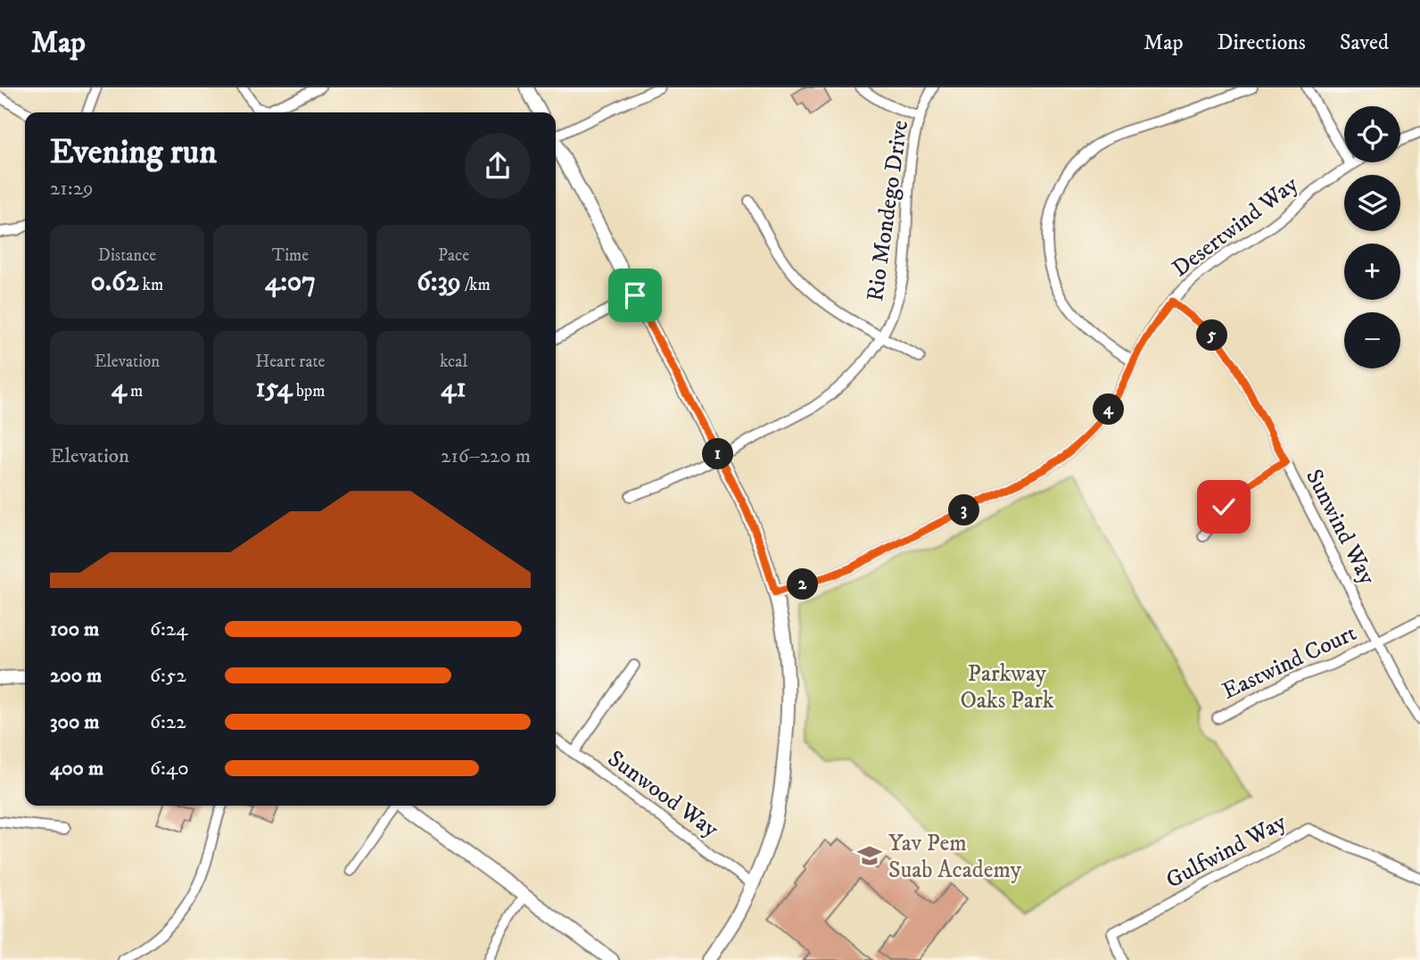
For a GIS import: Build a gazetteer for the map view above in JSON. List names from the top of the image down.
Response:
{
  "streets": {
    "street": [
      "Rio Mondego Drive",
      "Desertwind Way",
      "Sunwind Way",
      "Eastwind Court",
      "Sunwood Way",
      "Gulfwind Way"
    ]
  },
  "crossings": [
    ["Desertwind Way", "Sunwind Way"],
    ["Sunwind Way", "Eastwind Court"]
  ],
  "parks": ["Parkway Oaks Park"],
  "places": {
    "school or university": ["Yav Pem Suab Academy"]
  },
  "page": {
    "header": "Map",
    "nav": ["Map", "Directions", "Saved"],
    "map_buttons": ["+", "−"],
    "heading": ["Evening run", "21:29"],
    "stats": [
      ["Distance", "0.62 km"],
      ["Time", "4:07"],
      ["Pace", "6:39 /km"],
      ["Elevation", "4 m"],
      ["Heart rate", "154 bpm"],
      ["kcal", "41"]
    ],
    "pins": [
      "5",
      "4",
      "1",
      "3",
      "2"
    ],
    "chart": ["Elevation", "216–220 m"],
    "list": [
      {
        "name": "100 m",
        "note": "6:24"
      },
      {
        "name": "200 m",
        "note": "6:52"
      },
      {
        "name": "300 m",
        "note": "6:22"
      },
      {
        "name": "400 m",
        "note": "6:40"
      }
    ]
  }
}
